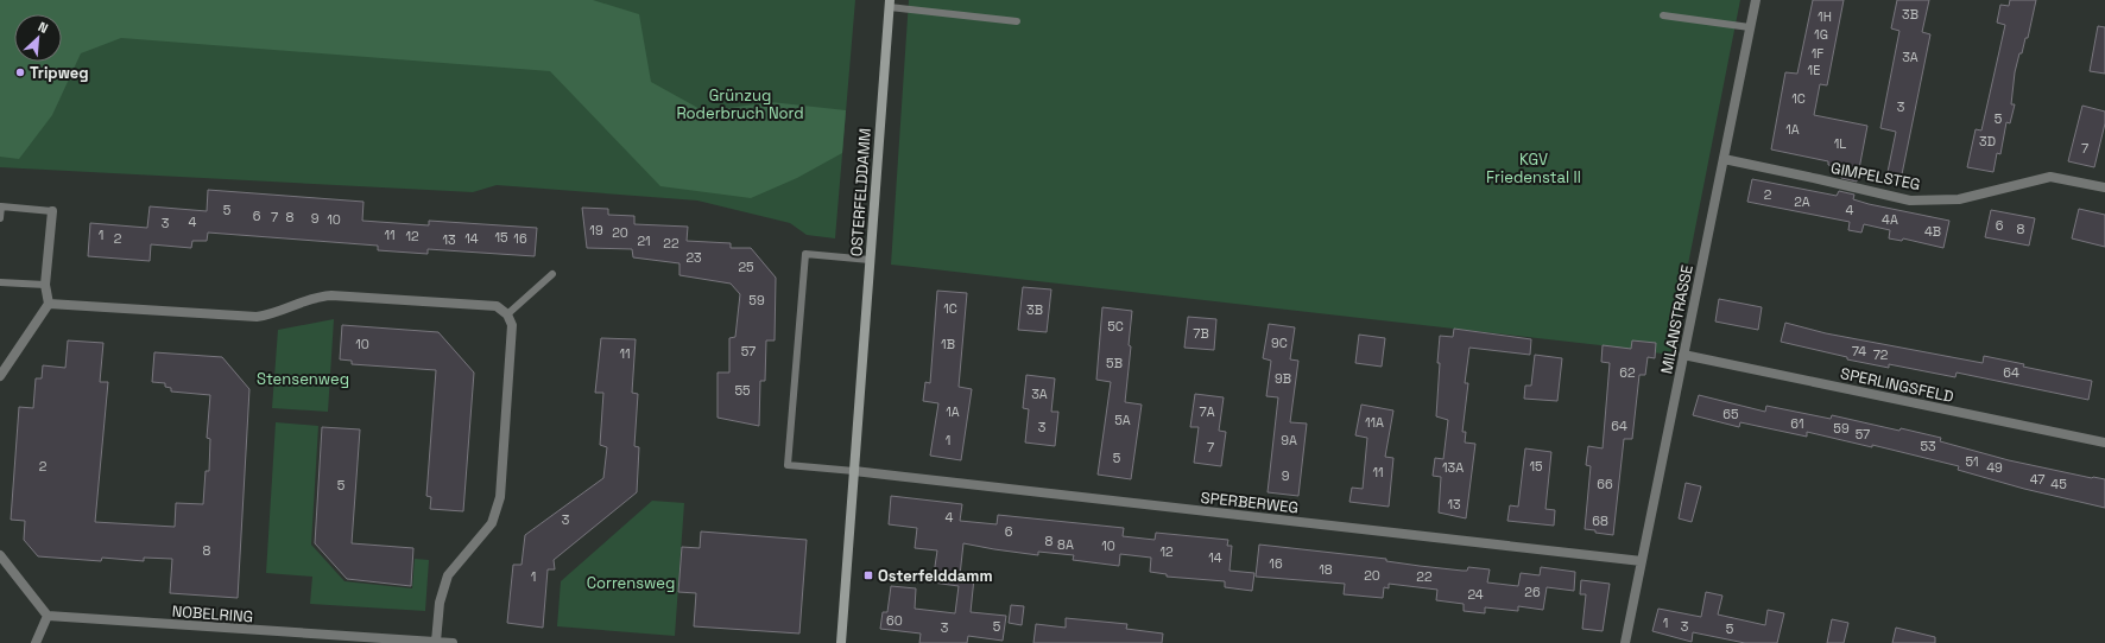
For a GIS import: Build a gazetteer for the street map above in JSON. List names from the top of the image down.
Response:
{
  "streets": {
    "street": [
      "GIMPELSTEG",
      "OSTERFELDDAMM",
      "MILANSTRASSE",
      "SPERLINGSFELD",
      "SPERBERWEG",
      "NOBELRING"
    ]
  },
  "crossings": [
    ["GIMPELSTEG", "MILANSTRASSE"],
    ["OSTERFELDDAMM", "SPERBERWEG"],
    ["MILANSTRASSE", "SPERLINGSFELD"],
    ["MILANSTRASSE", "SPERBERWEG"]
  ],
  "parks": [
    "Grünzug Roderbruch Nord",
    "KGV Friedenstal II",
    "Stensenweg",
    "Corrensweg"
  ],
  "places": {
    "other": ["Tripweg"],
    "transit": ["Osterfelddamm"]
  },
  "house_numbers": [
    "3B",
    "1H",
    "1G",
    "1F",
    "3A",
    "1E",
    "1C",
    "3",
    "5",
    "1A",
    "3D",
    "1L",
    "7",
    "2",
    "2A",
    "5",
    "4",
    "6",
    "7",
    "8",
    "9",
    "10",
    "4A",
    "4",
    "3",
    "6",
    "8",
    "19",
    "4B",
    "20",
    "1",
    "11",
    "12",
    "15",
    "2",
    "14",
    "16",
    "13",
    "21",
    "22",
    "23",
    "25",
    "59",
    "1C",
    "3B",
    "5C",
    "7B",
    "9C",
    "10",
    "1B",
    "57",
    "74",
    "11",
    "72",
    "5B",
    "62",
    "64",
    "9B",
    "55",
    "3A",
    "1A",
    "7A",
    "65",
    "5A",
    "11A",
    "61",
    "64",
    "3",
    "59",
    "57",
    "1",
    "9A",
    "53",
    "7",
    "5",
    "51",
    "2",
    "15",
    "13A",
    "49",
    "11",
    "9",
    "47",
    "66",
    "45",
    "5",
    "13",
    "4",
    "3",
    "68",
    "6",
    "8",
    "8A",
    "10",
    "8",
    "12",
    "14",
    "16",
    "18",
    "20",
    "1",
    "22",
    "26",
    "24",
    "60",
    "1",
    "5",
    "3",
    "3",
    "5"
  ],
  "north": "top right"
}
